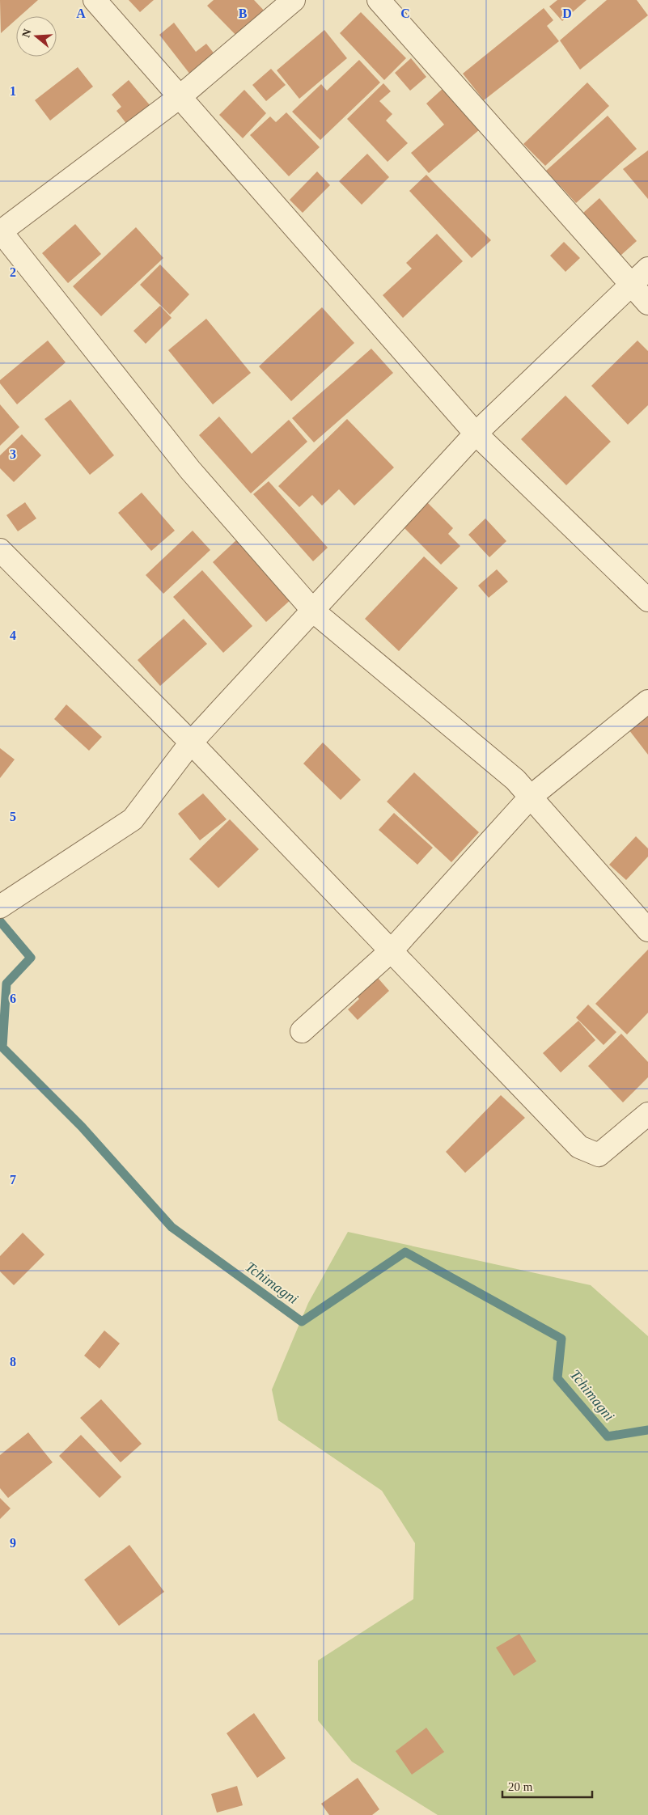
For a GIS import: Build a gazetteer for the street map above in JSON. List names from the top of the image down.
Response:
{
  "water": ["Tchimagni"],
  "scale_bar": "20 m",
  "north": "left",
  "grid": {
    "columns": [
      "A",
      "B",
      "C",
      "D"
    ],
    "rows": [
      "1",
      "2",
      "3",
      "4",
      "5",
      "6",
      "7",
      "8",
      "9"
    ]
  }
}
